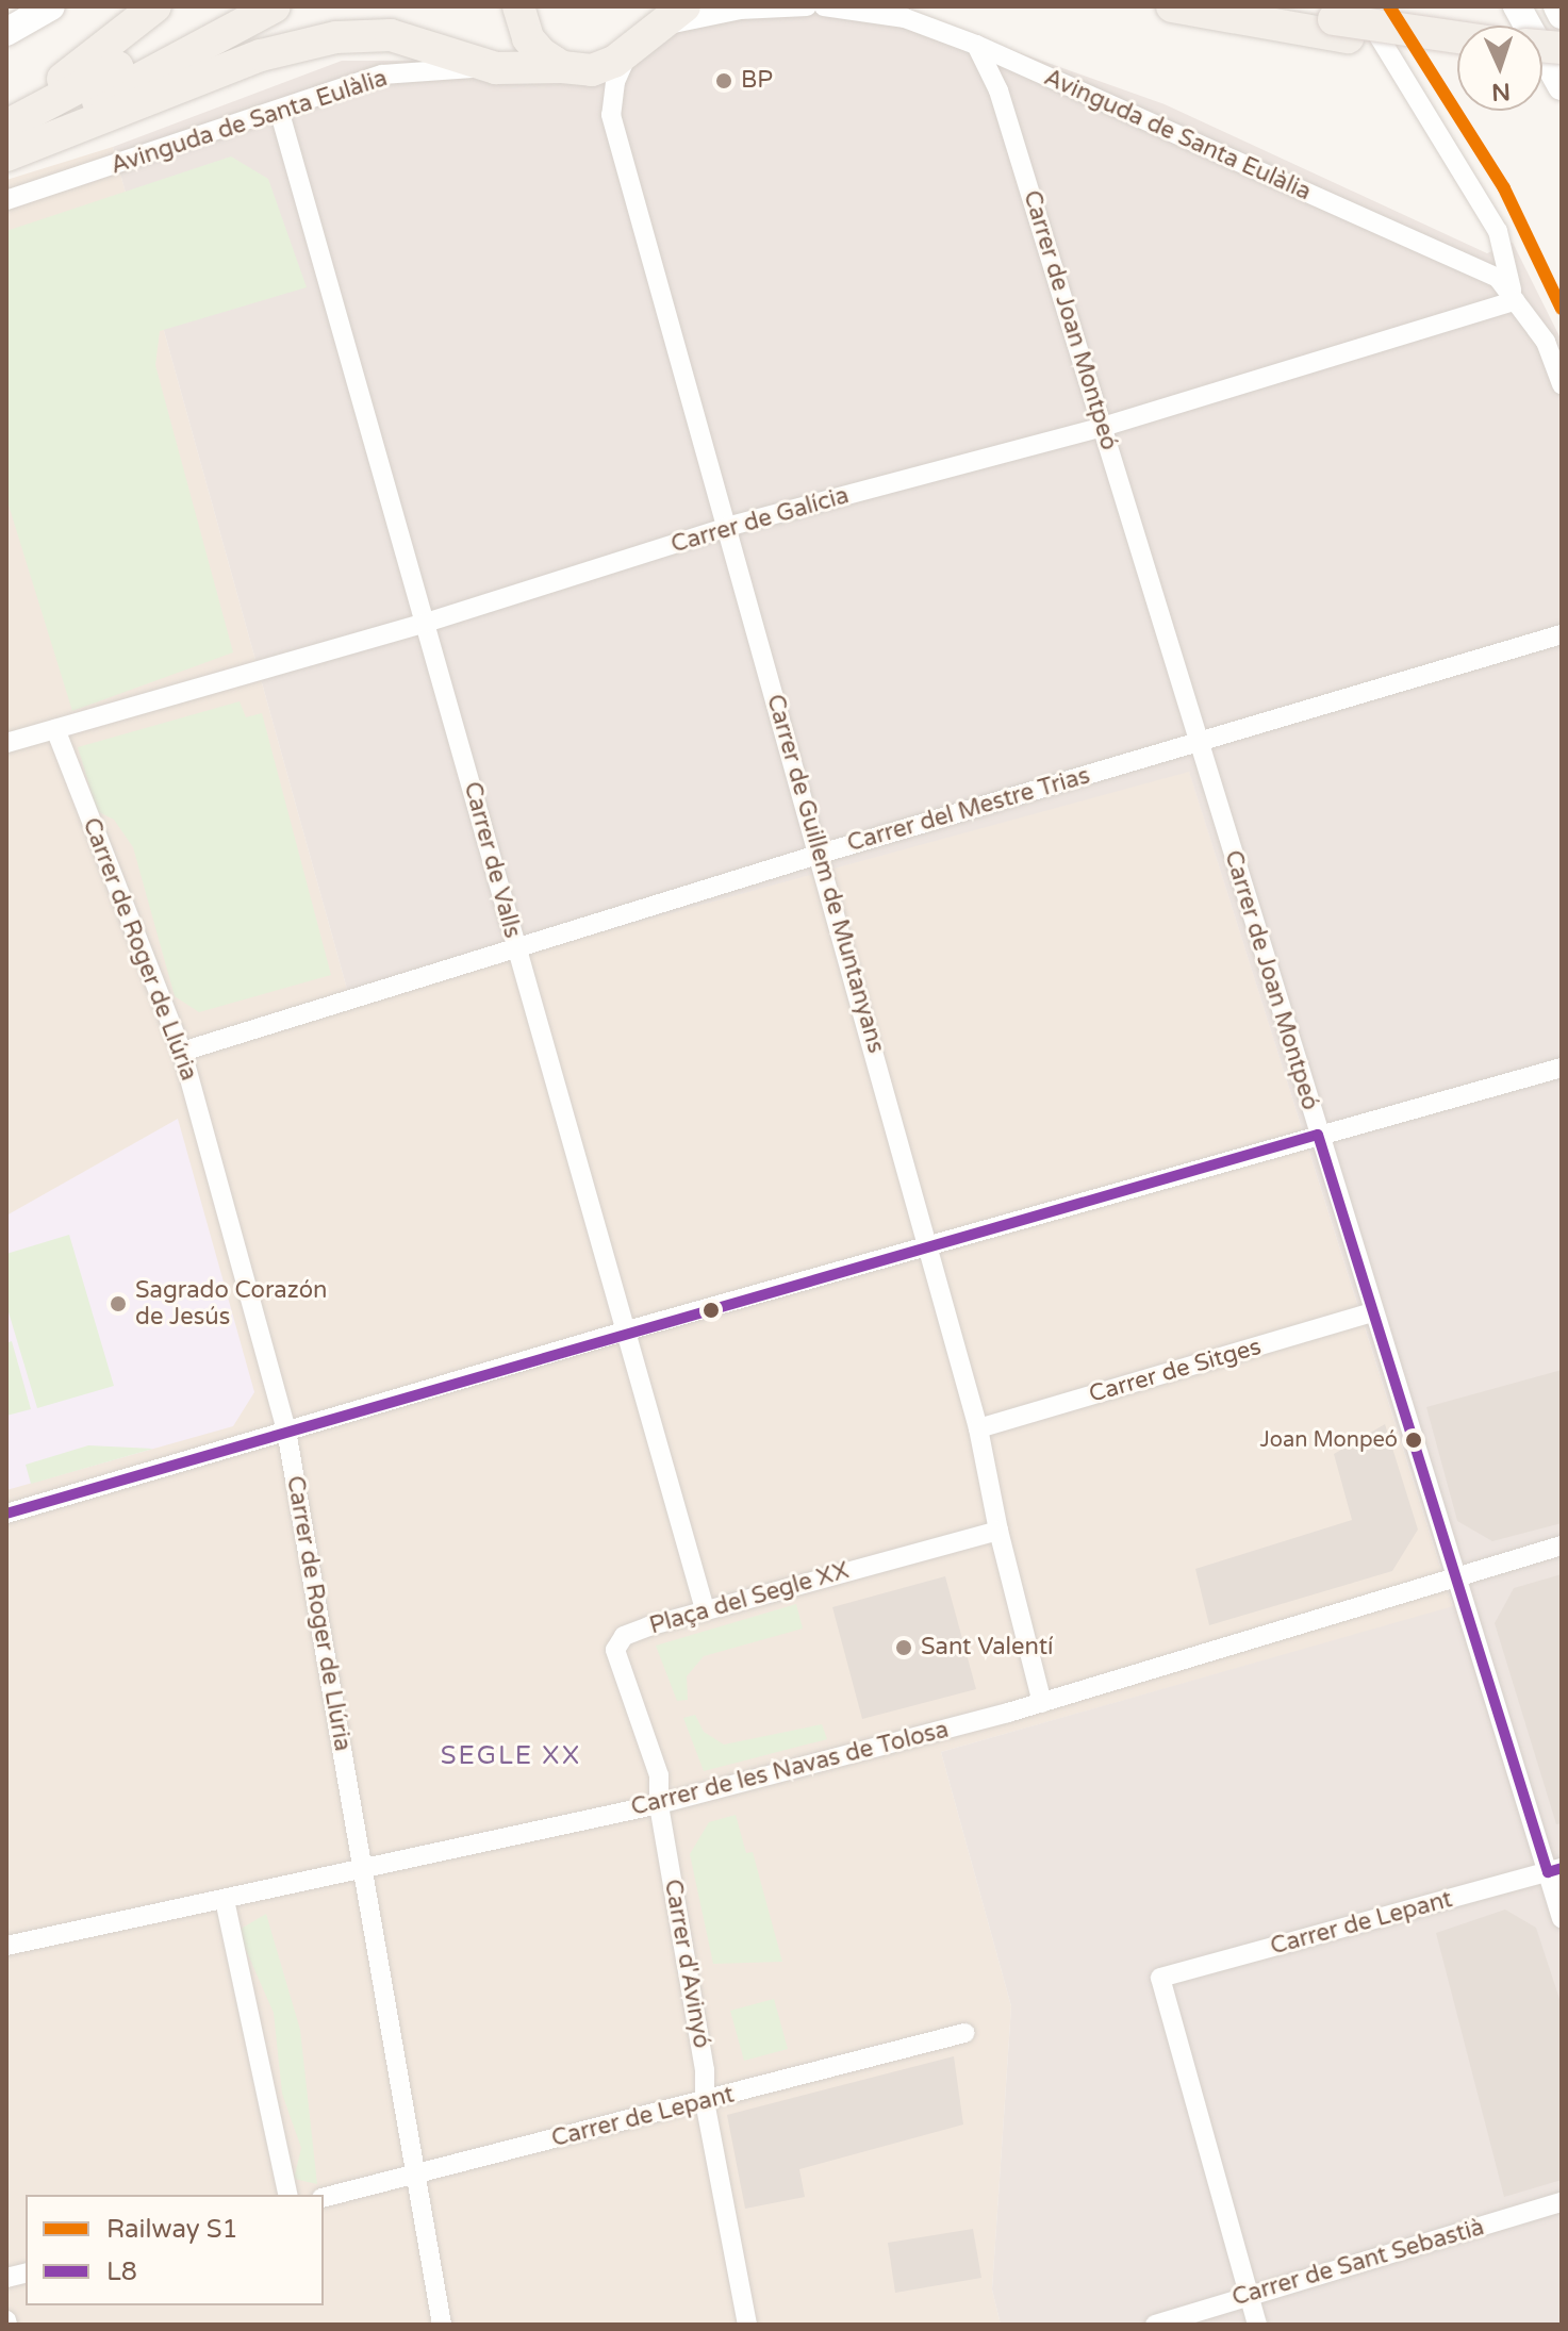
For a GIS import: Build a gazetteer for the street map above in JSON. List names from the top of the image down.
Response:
{
  "streets": {
    "street": [
      "Avinguda de Santa Eulàlia",
      "Carrer de Joan Montpeó",
      "Carrer de Galícia",
      "Carrer del Mestre Trias",
      "Carrer de Valls",
      "Carrer de Guillem de Muntanyans",
      "Carrer de Roger de Llúria",
      "Carrer de Sitges",
      "Plaça del Segle XX",
      "Carrer de les Navas de Tolosa",
      "Carrer de Lepant",
      "Carrer d'Avinyó",
      "Carrer de Sant Sebastià"
    ]
  },
  "crossings": [
    ["Avinguda de Santa Eulàlia", "Carrer de Joan Montpeó"],
    ["Avinguda de Santa Eulàlia", "Carrer de Galícia"],
    ["Avinguda de Santa Eulàlia", "Carrer de Valls"],
    ["Carrer de Joan Montpeó", "Carrer de Galícia"],
    ["Carrer de Joan Montpeó", "Carrer del Mestre Trias"],
    ["Carrer de Joan Montpeó", "Carrer de Sitges"],
    ["Carrer de Joan Montpeó", "Carrer de les Navas de Tolosa"],
    ["Carrer de Joan Montpeó", "Carrer de Lepant"],
    ["Carrer de Galícia", "Carrer de Valls"],
    ["Carrer de Galícia", "Carrer de Guillem de Muntanyans"],
    ["Carrer de Galícia", "Carrer de Roger de Llúria"],
    ["Carrer del Mestre Trias", "Carrer de Valls"],
    ["Carrer del Mestre Trias", "Carrer de Guillem de Muntanyans"],
    ["Carrer del Mestre Trias", "Carrer de Roger de Llúria"],
    ["Carrer de Valls", "Plaça del Segle XX"],
    ["Carrer de Guillem de Muntanyans", "Carrer de Sitges"],
    ["Carrer de Guillem de Muntanyans", "Plaça del Segle XX"],
    ["Carrer de Guillem de Muntanyans", "Carrer de les Navas de Tolosa"],
    ["Carrer de Roger de Llúria", "Carrer de les Navas de Tolosa"],
    ["Carrer de Roger de Llúria", "Carrer de Lepant"],
    ["Plaça del Segle XX", "Carrer de les Navas de Tolosa"],
    ["Plaça del Segle XX", "Carrer d'Avinyó"],
    ["Carrer de les Navas de Tolosa", "Carrer d'Avinyó"],
    ["Carrer de Lepant", "Carrer d'Avinyó"],
    ["Carrer de Lepant", "Carrer de Sant Sebastià"]
  ],
  "districts": ["SEGLE XX"],
  "places": [
    "BP",
    "Sagrado Corazón de Jesús",
    "Joan Monpeó",
    "Sant Valentí"
  ],
  "lines": ["rail line S1", "transit line L8"],
  "legend": ["Railway S1", "L8"],
  "north": "bottom"
}
